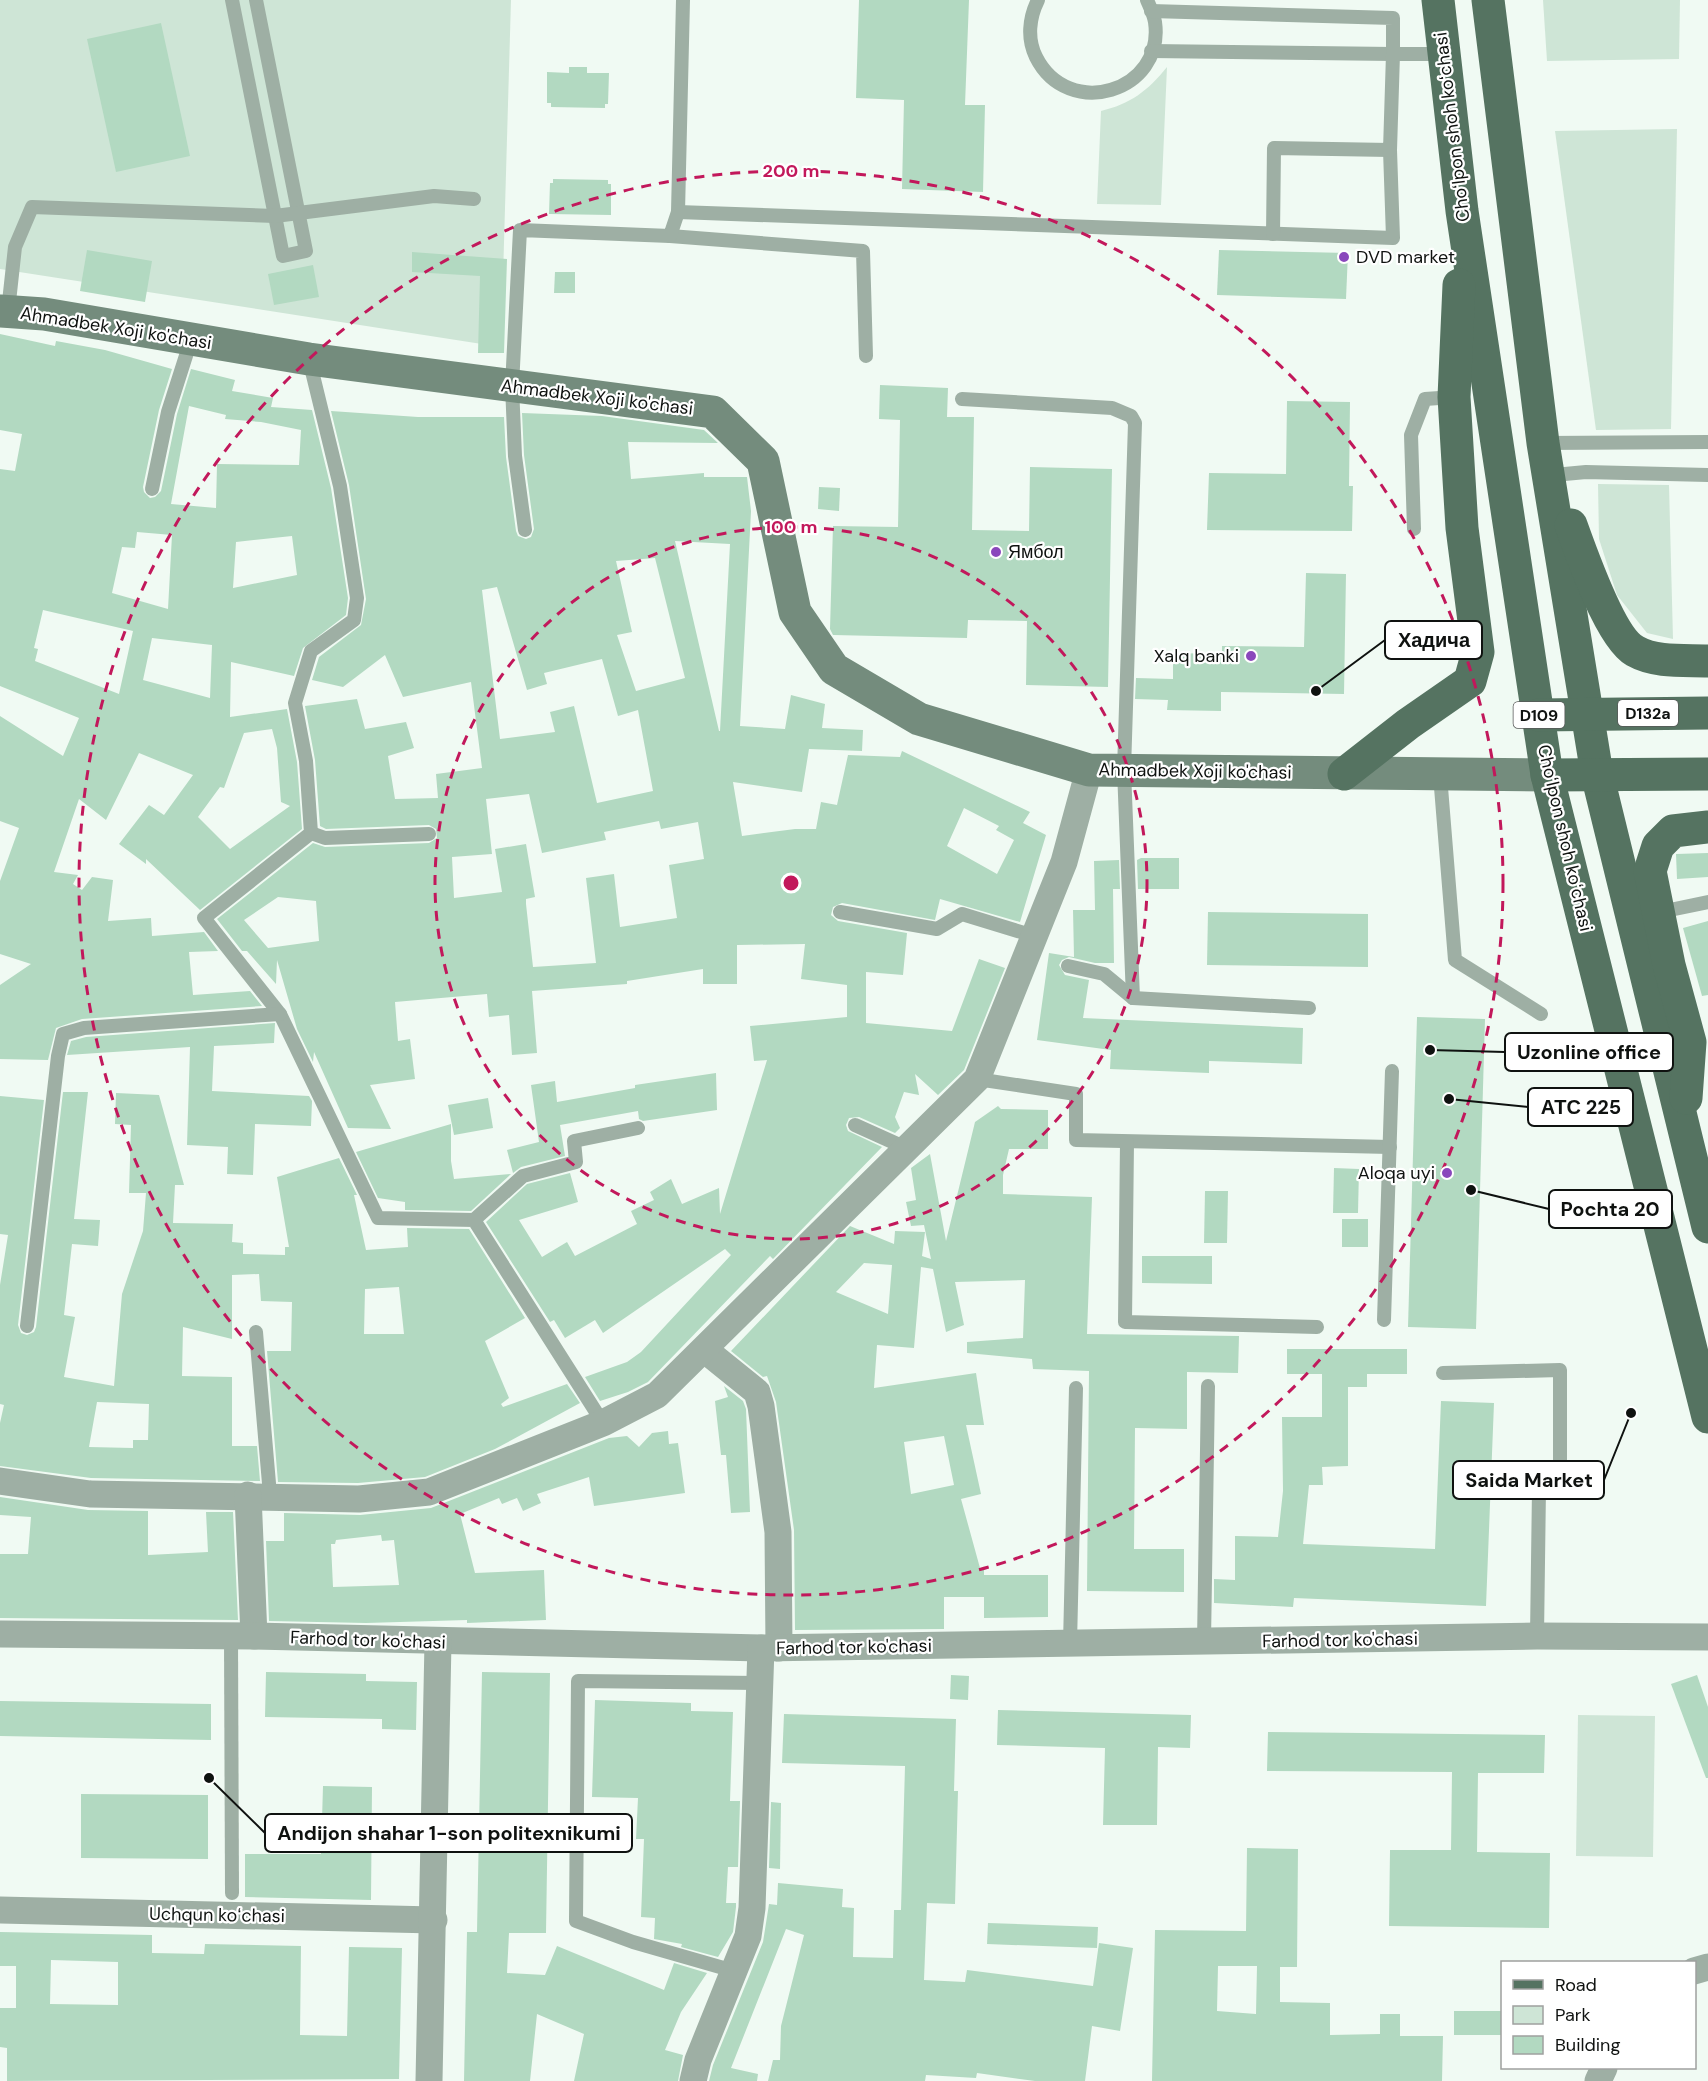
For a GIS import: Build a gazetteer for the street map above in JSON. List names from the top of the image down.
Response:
{
  "streets": {
    "main road": ["Choʻlpon shoh koʻchasi", "D132a", "D109"],
    "street": ["Ahmadbek Xoji ko'chasi", "Farhod tor ko'chasi", "Uchqun koʻchasi"]
  },
  "crossings": [
    ["Choʻlpon shoh koʻchasi", "Ahmadbek Xoji ko'chasi"],
    ["D132a", "D109"]
  ],
  "places": [
    "DVD market",
    "Ямбол",
    "Xalq banki",
    "Хадича",
    "Uzonline office",
    "АТС 225",
    "Aloqa uyi",
    "Pochta 20",
    "Saida Market",
    "Andijon shahar 1-son politexnikumi"
  ],
  "legend": ["Road", "Park", "Building"],
  "rings": ["200 m", "100 m"]
}
